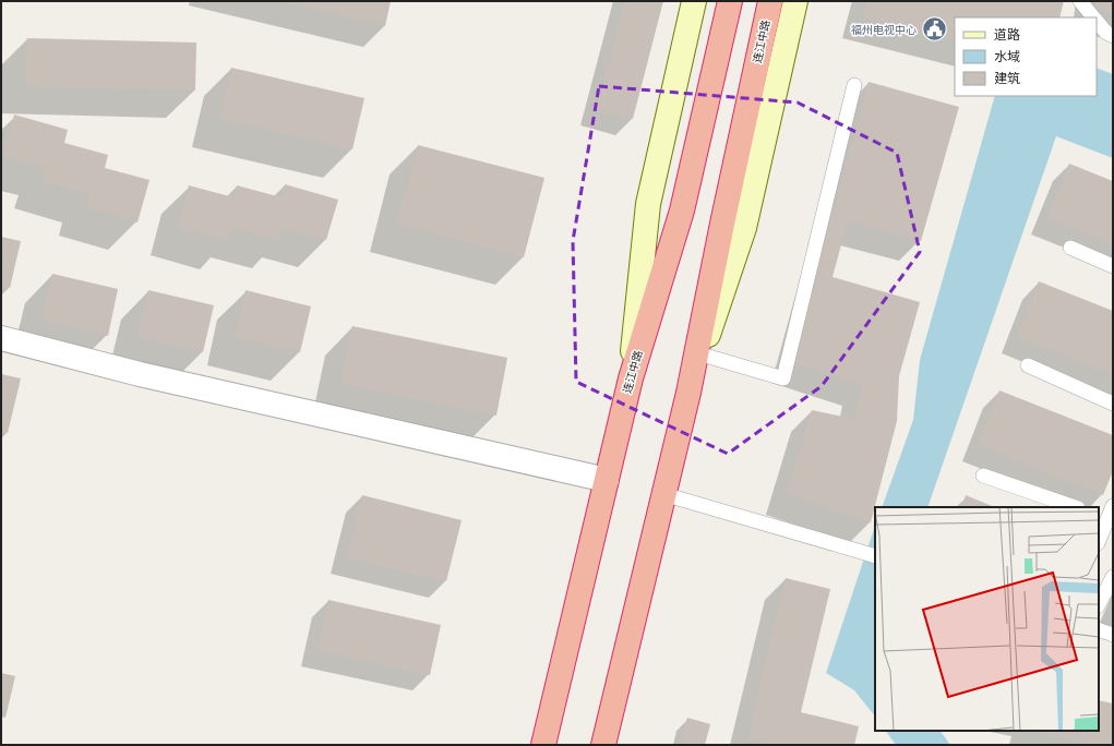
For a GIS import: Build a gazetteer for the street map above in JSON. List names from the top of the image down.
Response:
{
  "streets": {
    "highway": ["连江中路"]
  },
  "places": {
    "public building": ["福州电视中心"]
  },
  "legend": ["道路", "水域", "建筑"]
}
